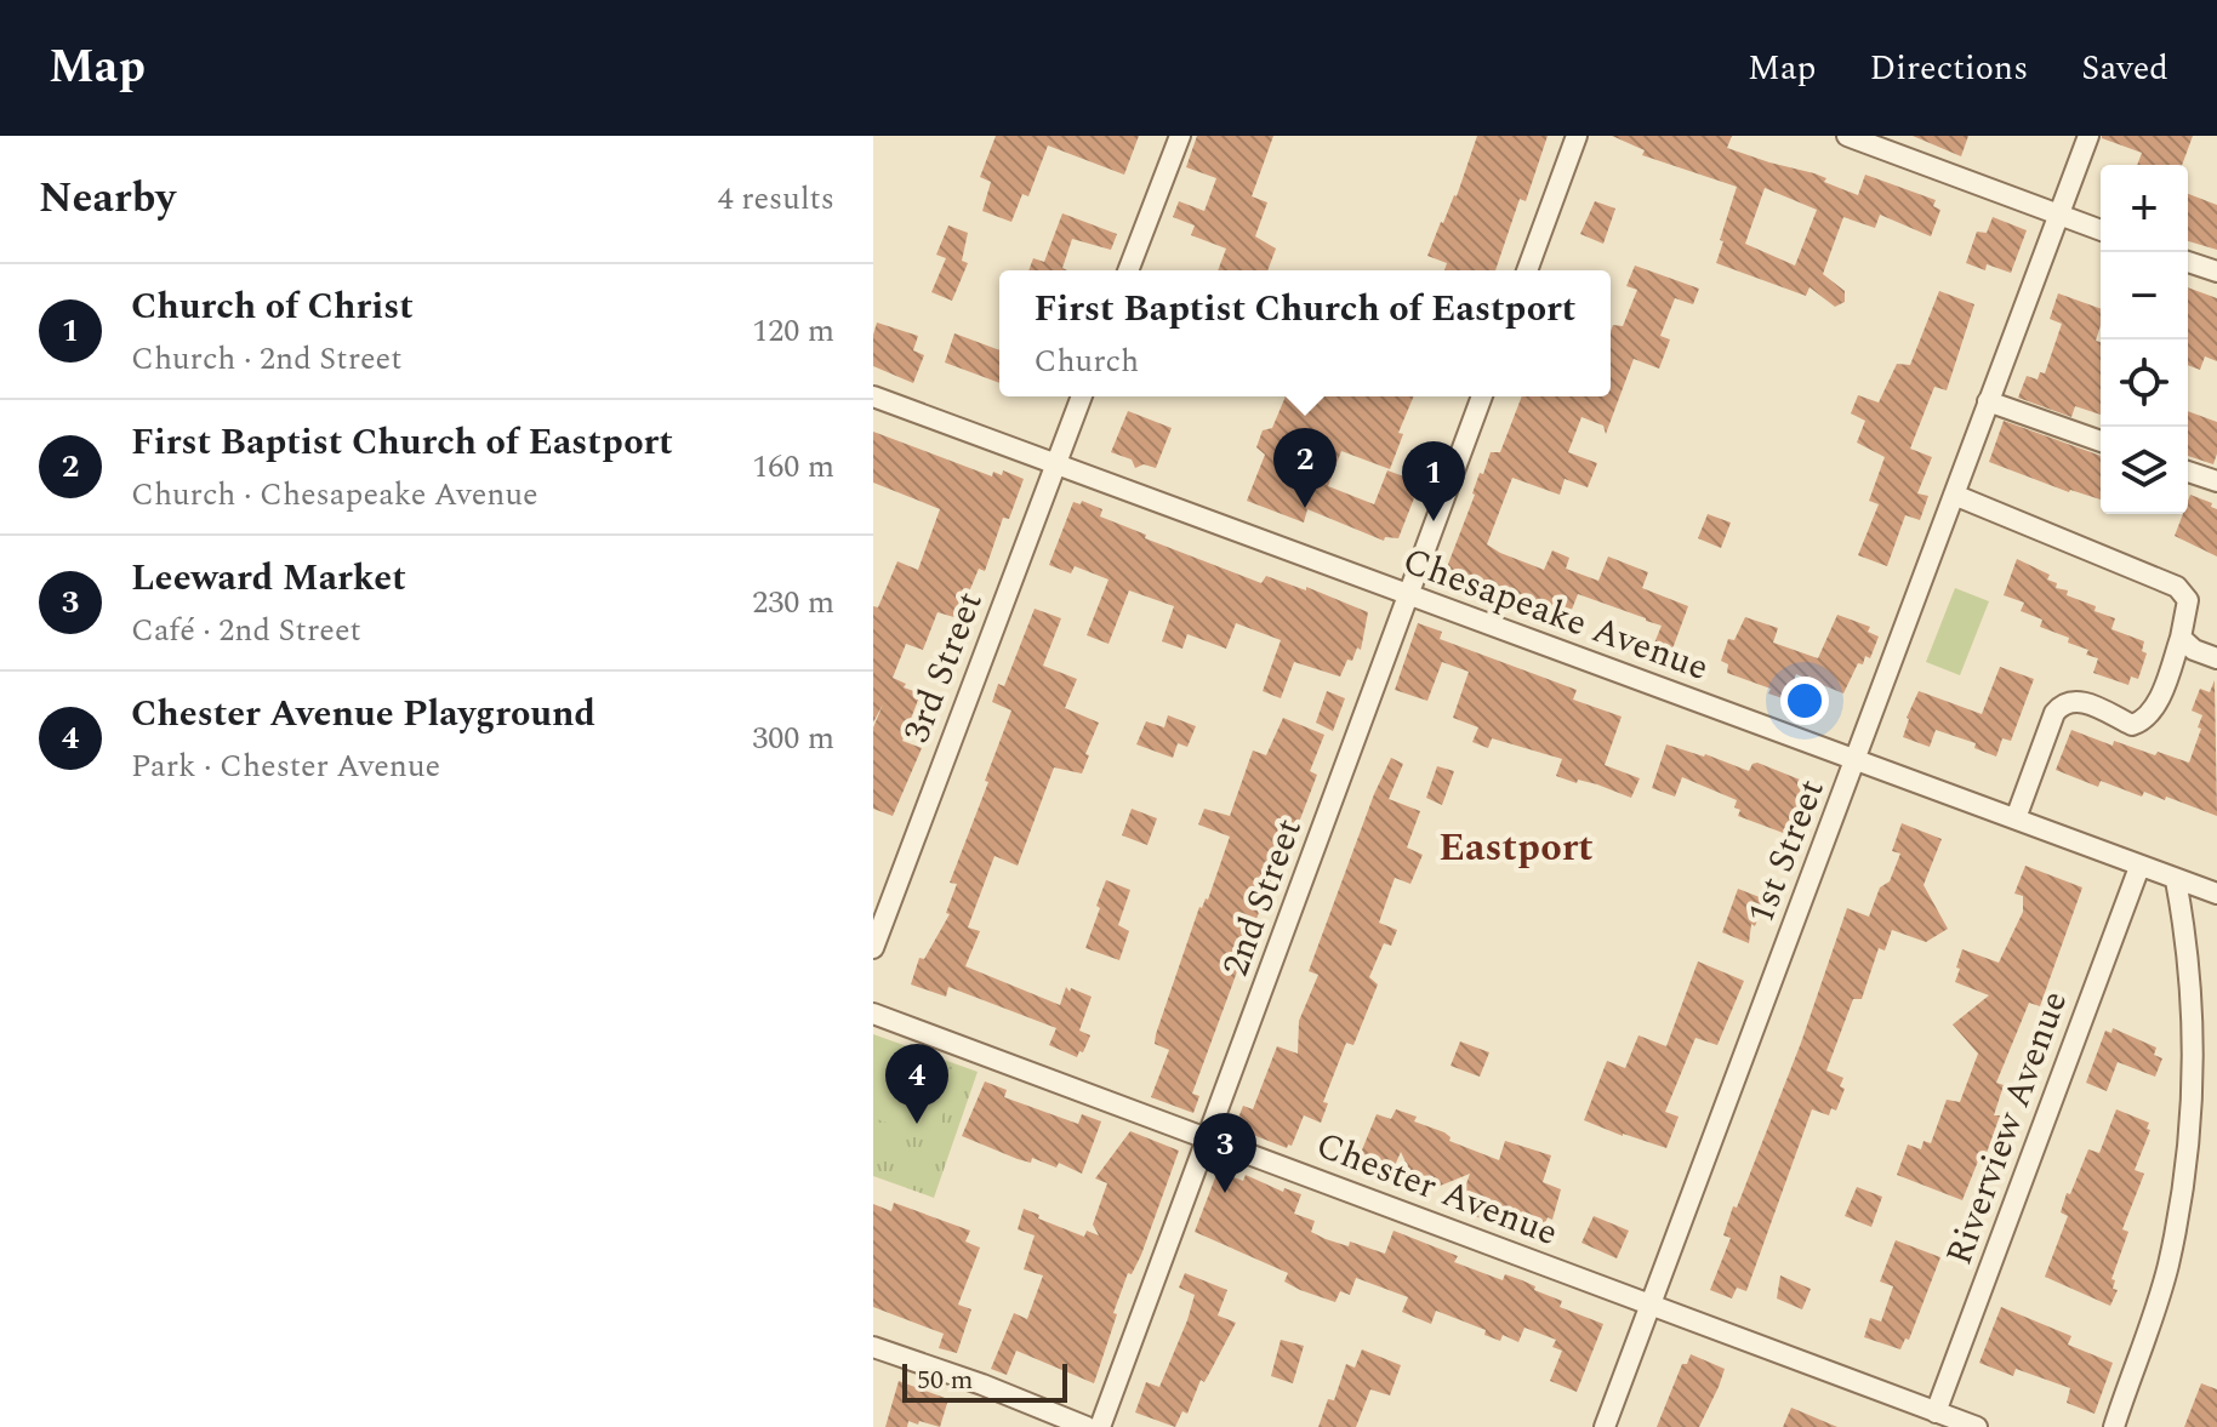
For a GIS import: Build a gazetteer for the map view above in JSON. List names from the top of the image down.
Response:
{
  "streets": {
    "street": [
      "Chesapeake Avenue",
      "3rd Street",
      "1st Street",
      "2nd Street",
      "Riverview Avenue",
      "Chester Avenue"
    ]
  },
  "crossings": [
    ["Chesapeake Avenue", "3rd Street"],
    ["Chesapeake Avenue", "1st Street"],
    ["Chesapeake Avenue", "2nd Street"],
    ["Chesapeake Avenue", "Riverview Avenue"],
    ["1st Street", "Chester Avenue"],
    ["2nd Street", "Chester Avenue"],
    ["Riverview Avenue", "Chester Avenue"]
  ],
  "districts": ["Eastport"],
  "scale_bar": "50 m",
  "page": {
    "header": "Map",
    "nav": ["Map", "Directions", "Saved"],
    "heading": ["Nearby", "4 results"],
    "map_buttons": ["+", "−"],
    "list": [
      {
        "mark": "1",
        "name": "Church of Christ",
        "note": "Church · 2nd Street",
        "value": "120 m"
      },
      {
        "mark": "2",
        "name": "First Baptist Church of Eastport",
        "note": "Church · Chesapeake Avenue",
        "value": "160 m"
      },
      {
        "mark": "3",
        "name": "Leeward Market",
        "note": "Café · 2nd Street",
        "value": "230 m"
      },
      {
        "mark": "4",
        "name": "Chester Avenue Playground",
        "note": "Park · Chester Avenue",
        "value": "300 m"
      }
    ],
    "popup": ["First Baptist Church of Eastport", "Church"],
    "pins": [
      "2",
      "1",
      "4",
      "3"
    ],
    "scale": "50 m"
  }
}
